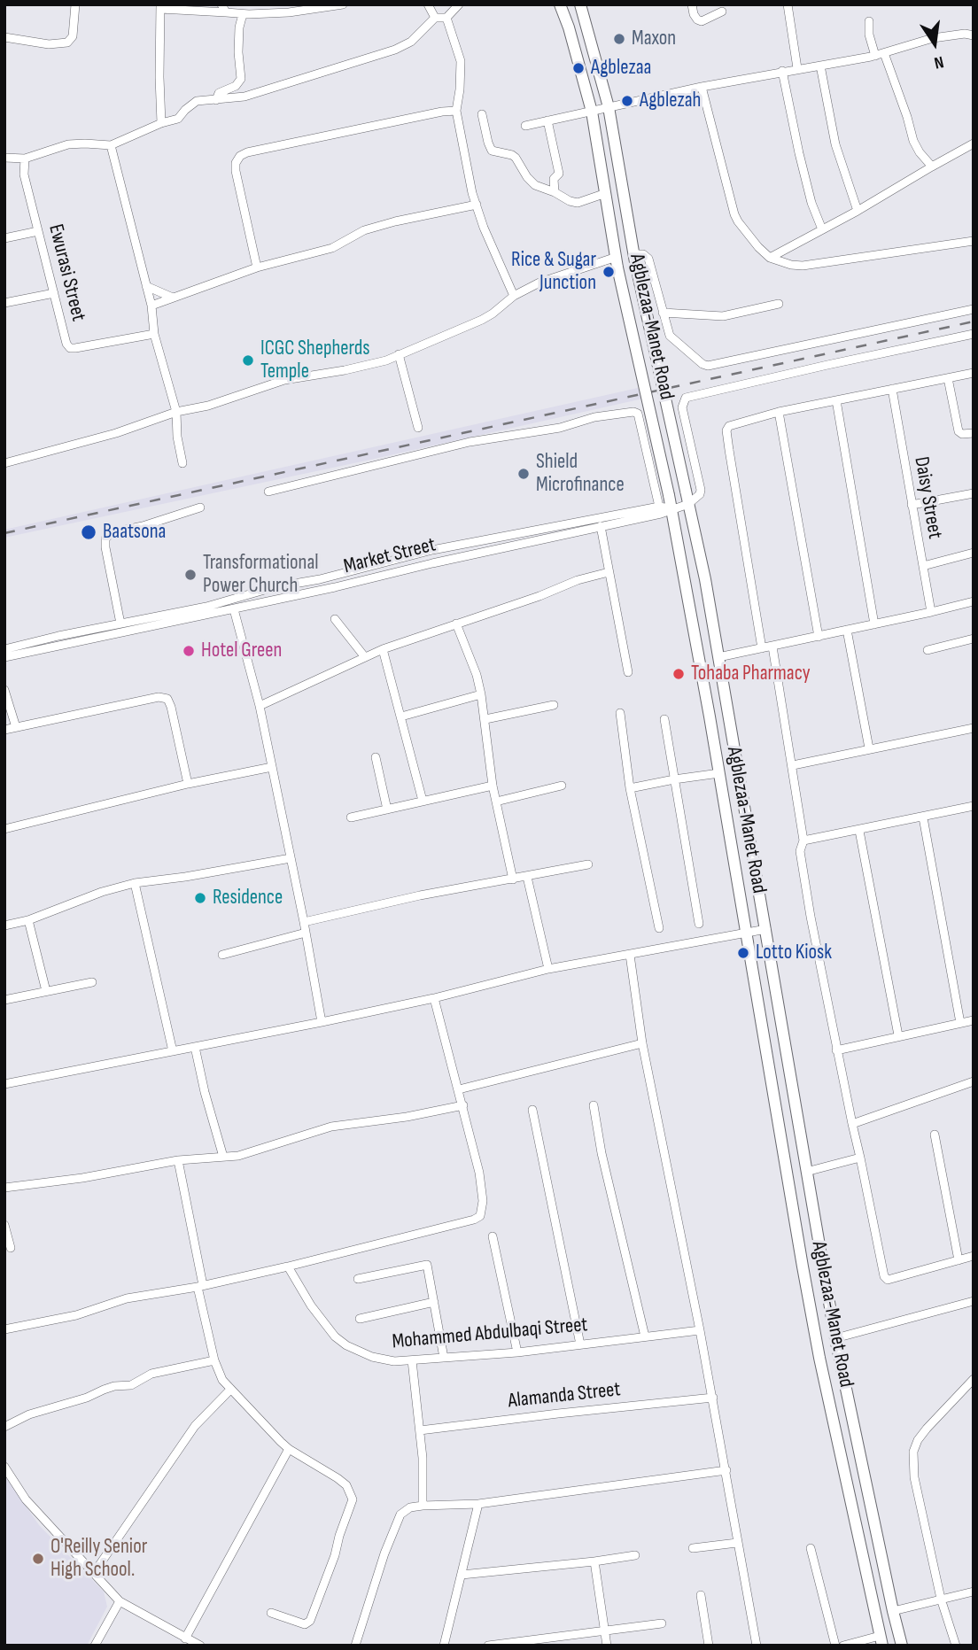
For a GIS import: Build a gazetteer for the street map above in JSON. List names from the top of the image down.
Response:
{
  "streets": {
    "main road": ["Agblezaa-Manet Road"],
    "street": [
      "Ewurasi Street",
      "Daisy Street",
      "Market Street",
      "Mohammed Abdulbaqi Street",
      "Alamanda Street"
    ]
  },
  "crossings": [
    ["Agblezaa-Manet Road", "Market Street"]
  ],
  "places": [
    "Maxon",
    "Agblezaa",
    "Agblezah",
    "Rice & Sugar Junction",
    "ICGC Shepherds Temple",
    "Shield Microfinance",
    "Baatsona",
    "Transformational Power Church",
    "Hotel Green",
    "Tohaba Pharmacy",
    "Residence",
    "Lotto Kiosk",
    "O'Reilly Senior High School."
  ],
  "north": "bottom"
}
